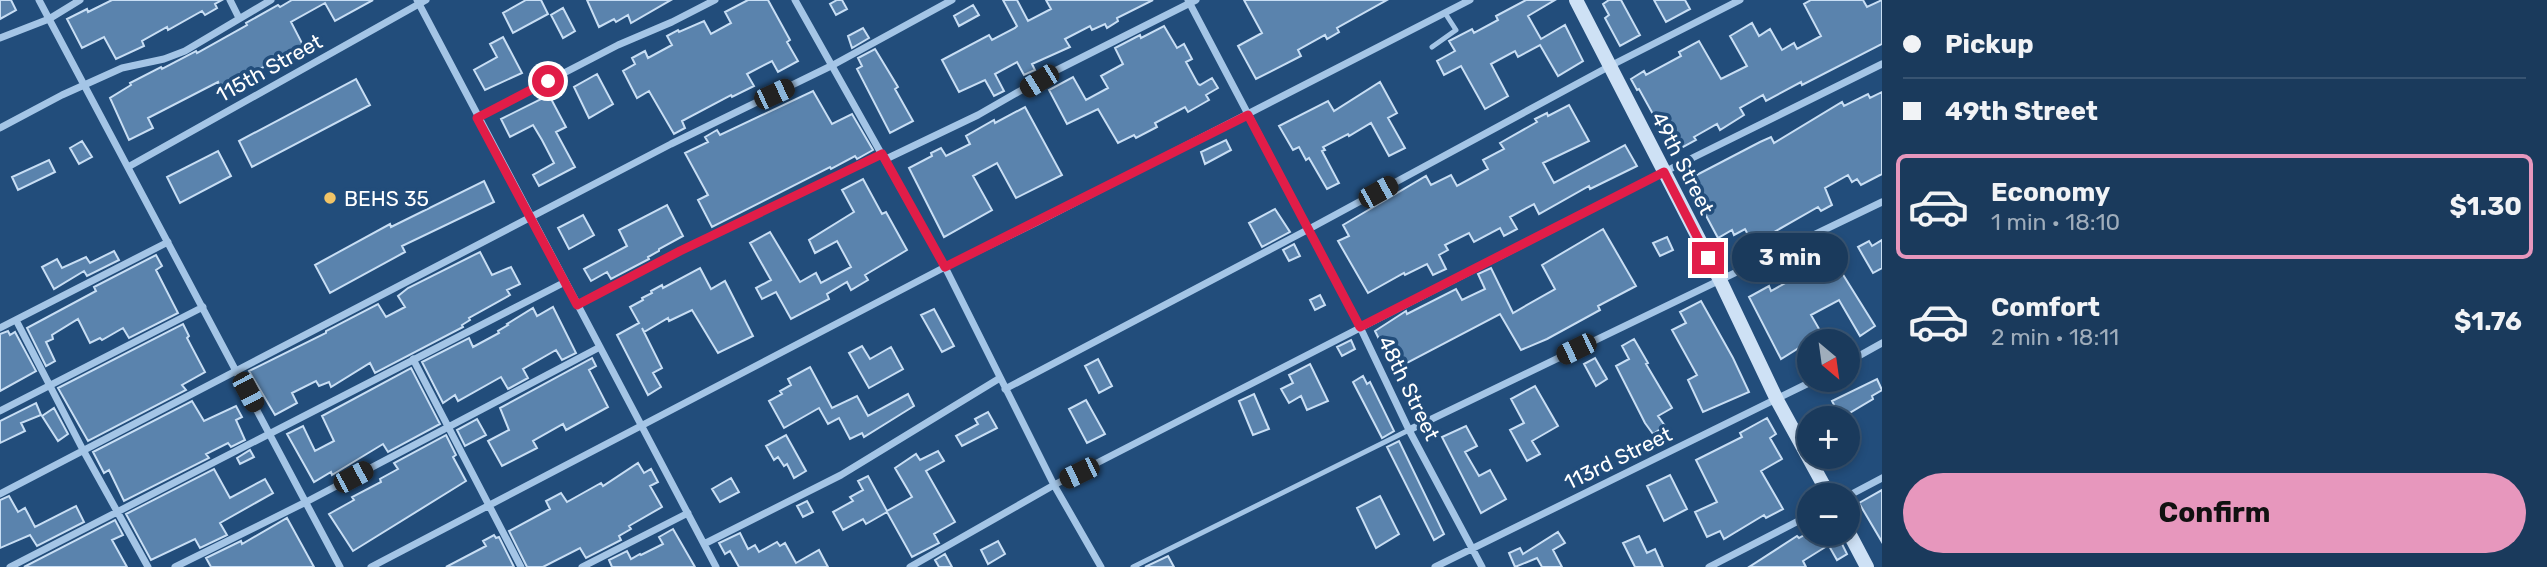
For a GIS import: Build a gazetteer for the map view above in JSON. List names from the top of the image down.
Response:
{
  "streets": {
    "main road": ["49th Street"],
    "street": ["115th Street", "48th Street", "113rd Street"]
  },
  "crossings": [
    ["49th Street", "113rd Street"],
    ["48th Street", "113rd Street"]
  ],
  "places": ["BEHS 35"],
  "north": "bottom right",
  "page": {
    "banner": ["Pickup", "49th Street"],
    "list": [
      {
        "name": "Economy",
        "note": "1 min · 18:10",
        "value": "$1.30"
      },
      {
        "name": "Comfort",
        "note": "2 min · 18:11",
        "value": "$1.76"
      }
    ],
    "bubble": "3 min",
    "map_buttons": ["+", "−"],
    "buttons": "Confirm"
  }
}
